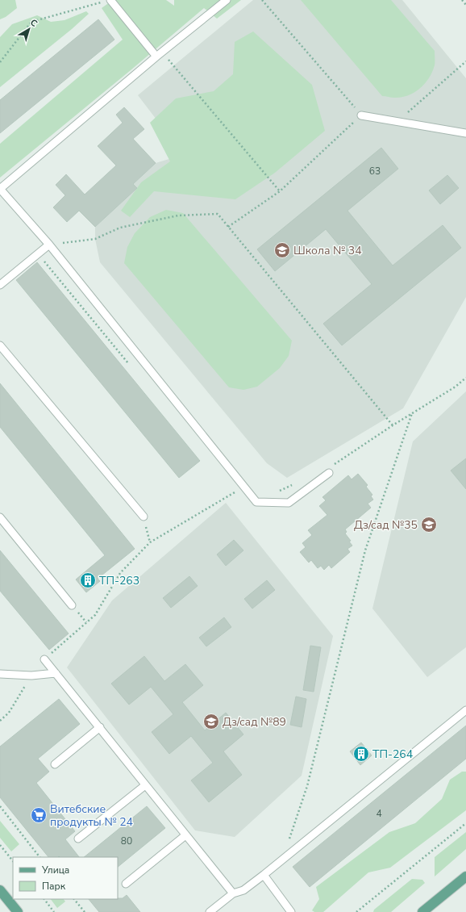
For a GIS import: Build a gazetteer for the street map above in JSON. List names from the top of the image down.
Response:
{
  "places": {
    "school or university": ["Школа № 34", "Дз/сад №35", "Дз/сад №89"],
    "building": ["ТП-263", "ТП-264"],
    "supermarket": ["Витебские продукты № 24"]
  },
  "house_numbers": ["63", "4", "80"],
  "legend": ["Улица", "Парк"],
  "north": "top right"
}
